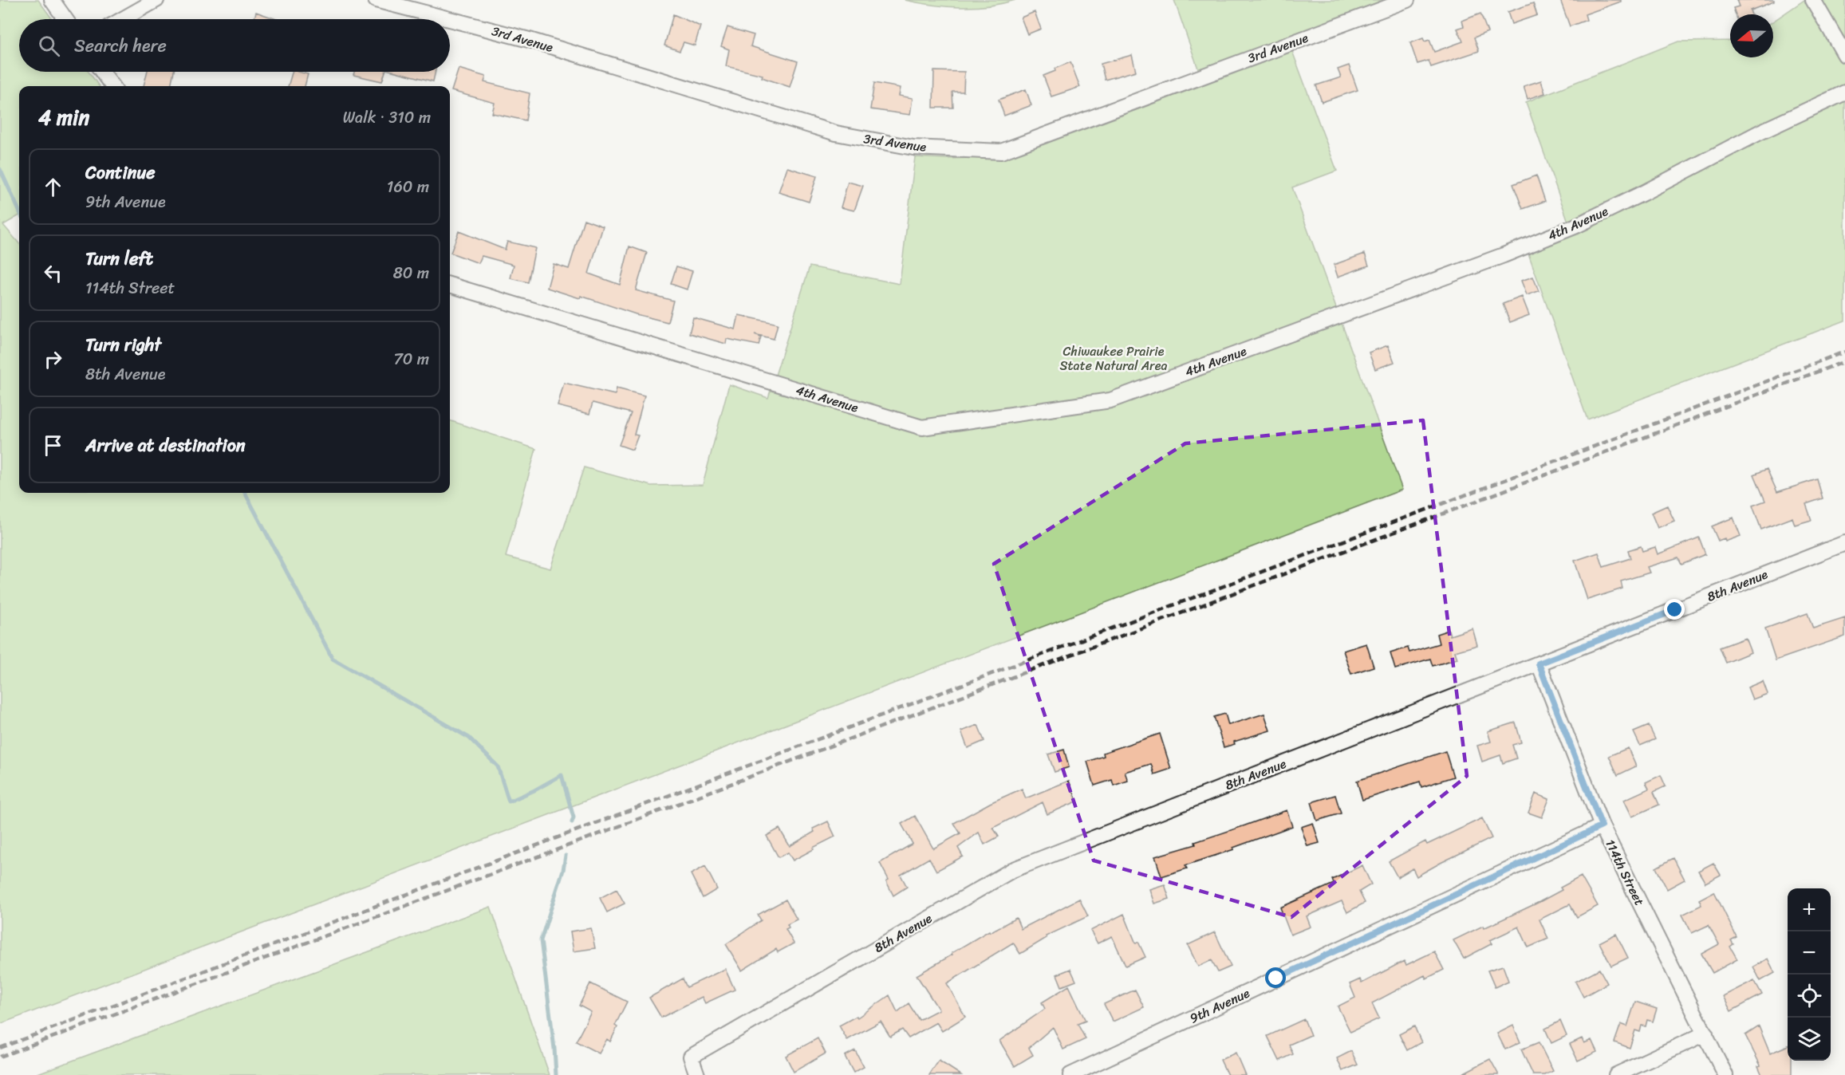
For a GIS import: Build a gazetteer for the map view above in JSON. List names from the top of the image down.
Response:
{
  "streets": {
    "street": [
      "3rd Avenue",
      "4th Avenue",
      "8th Avenue",
      "114th Street",
      "9th Avenue"
    ]
  },
  "crossings": [
    ["8th Avenue", "114th Street"],
    ["114th Street", "9th Avenue"]
  ],
  "parks": ["Chiwaukee Prairie State Natural Area"],
  "north": "left",
  "page": {
    "search": "Search here",
    "heading": ["4 min", "Walk · 310 m"],
    "list": [
      ["Continue", "9th Avenue", "160 m"],
      ["Turn left", "114th Street", "80 m"],
      ["Turn right", "8th Avenue", "70 m"],
      "Arrive at destination"
    ],
    "map_buttons": ["+", "−"]
  }
}
